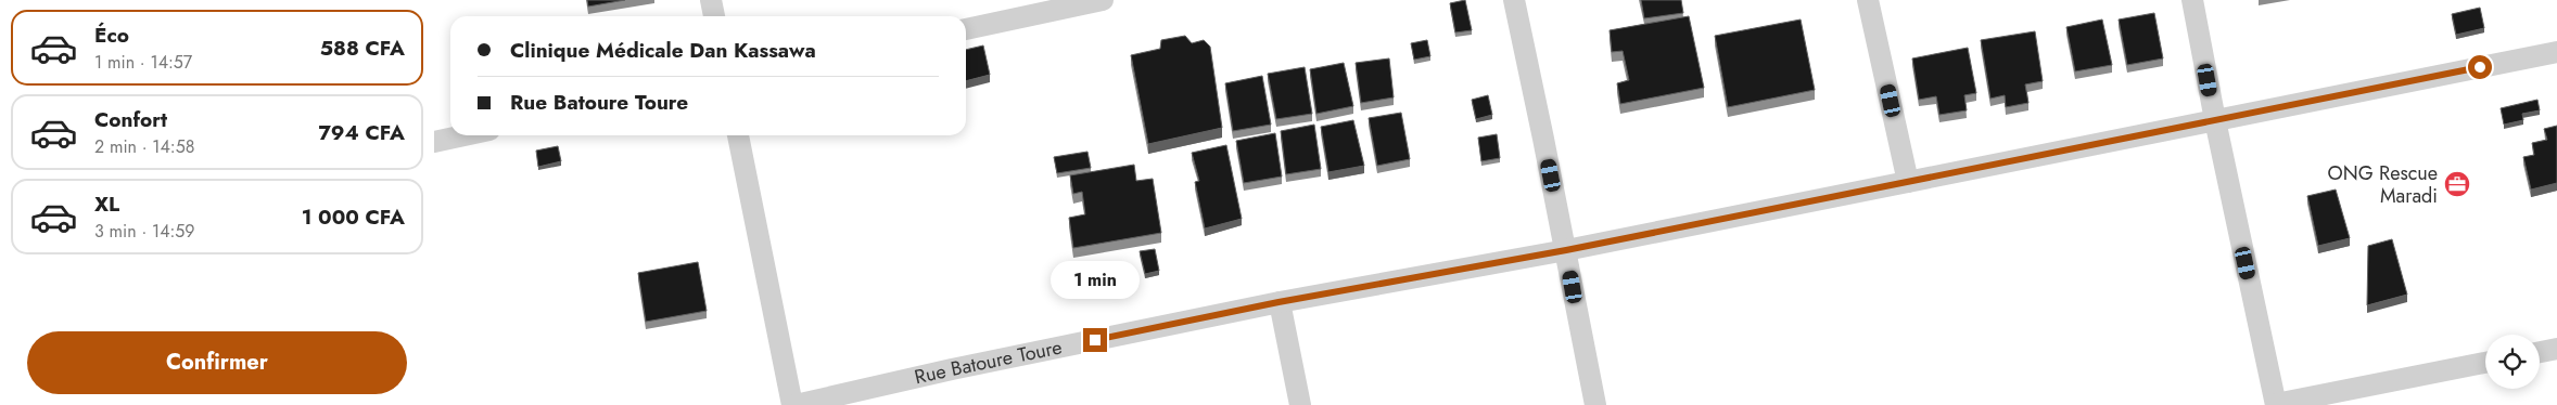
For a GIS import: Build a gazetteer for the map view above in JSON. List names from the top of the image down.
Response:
{
  "streets": {
    "street": ["Rue Batoure Toure"]
  },
  "places": {
    "office": ["ONG Rescue Maradi"]
  },
  "page": {
    "list": [
      {
        "name": "Éco",
        "note": "1 min · 14:57",
        "value": "588 CFA"
      },
      {
        "name": "Confort",
        "note": "2 min · 14:58",
        "value": "794 CFA"
      },
      {
        "name": "XL",
        "note": "3 min · 14:59",
        "value": "1 000 CFA"
      }
    ],
    "banner": ["Clinique Médicale Dan Kassawa", "Rue Batoure Toure"],
    "bubble": "1 min",
    "buttons": "Confirmer"
  }
}
